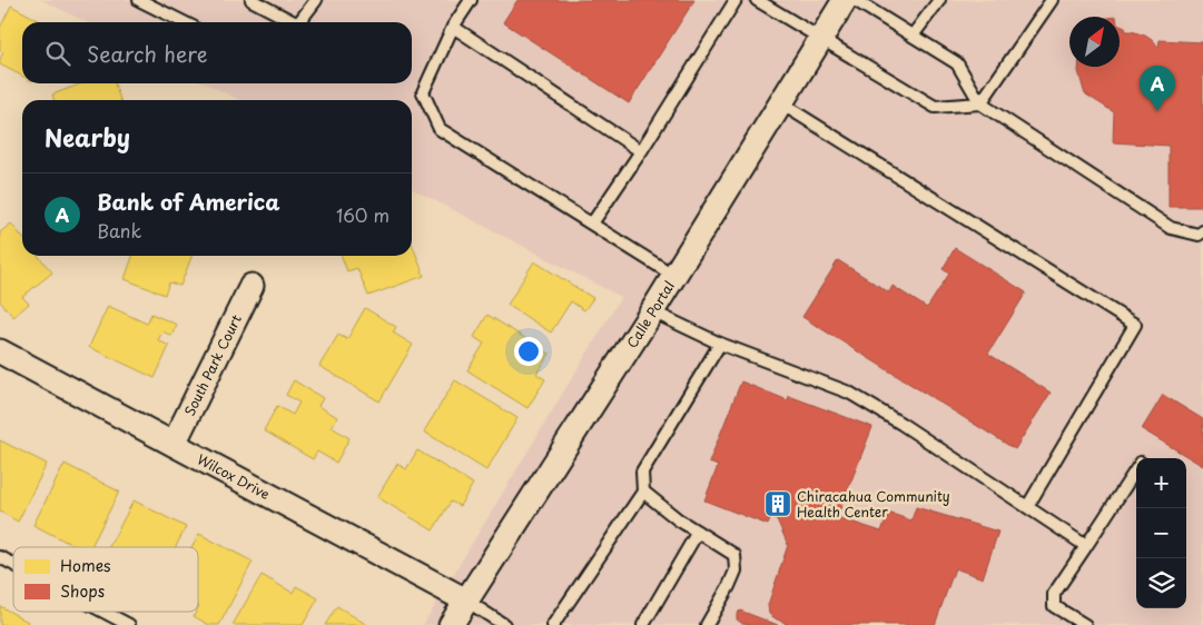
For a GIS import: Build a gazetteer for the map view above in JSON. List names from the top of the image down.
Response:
{
  "streets": {
    "street": ["Calle Portal", "South Park Court", "Wilcox Drive"]
  },
  "crossings": [
    ["Calle Portal", "Wilcox Drive"],
    ["South Park Court", "Wilcox Drive"]
  ],
  "places": {
    "building": ["Chiracahua Community Health Center"]
  },
  "legend": ["Homes", "Shops"],
  "north": "top right",
  "page": {
    "search": "Search here",
    "pins": "A",
    "heading": "Nearby",
    "list": [
      {
        "mark": "A",
        "name": "Bank of America",
        "note": "Bank",
        "value": "160 m"
      }
    ],
    "map_buttons": ["+", "−"]
  }
}
